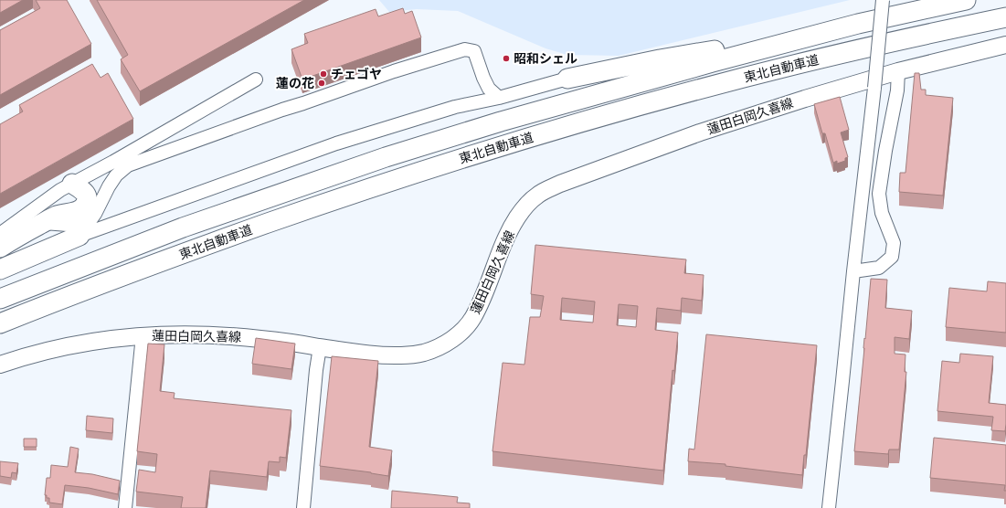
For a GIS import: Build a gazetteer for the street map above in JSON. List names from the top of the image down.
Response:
{
  "streets": {
    "highway": ["東北自動車道"],
    "main road": ["蓮田白岡久喜線"]
  },
  "places": ["昭和シェル", "チェゴヤ", "蓮の花"]
}
